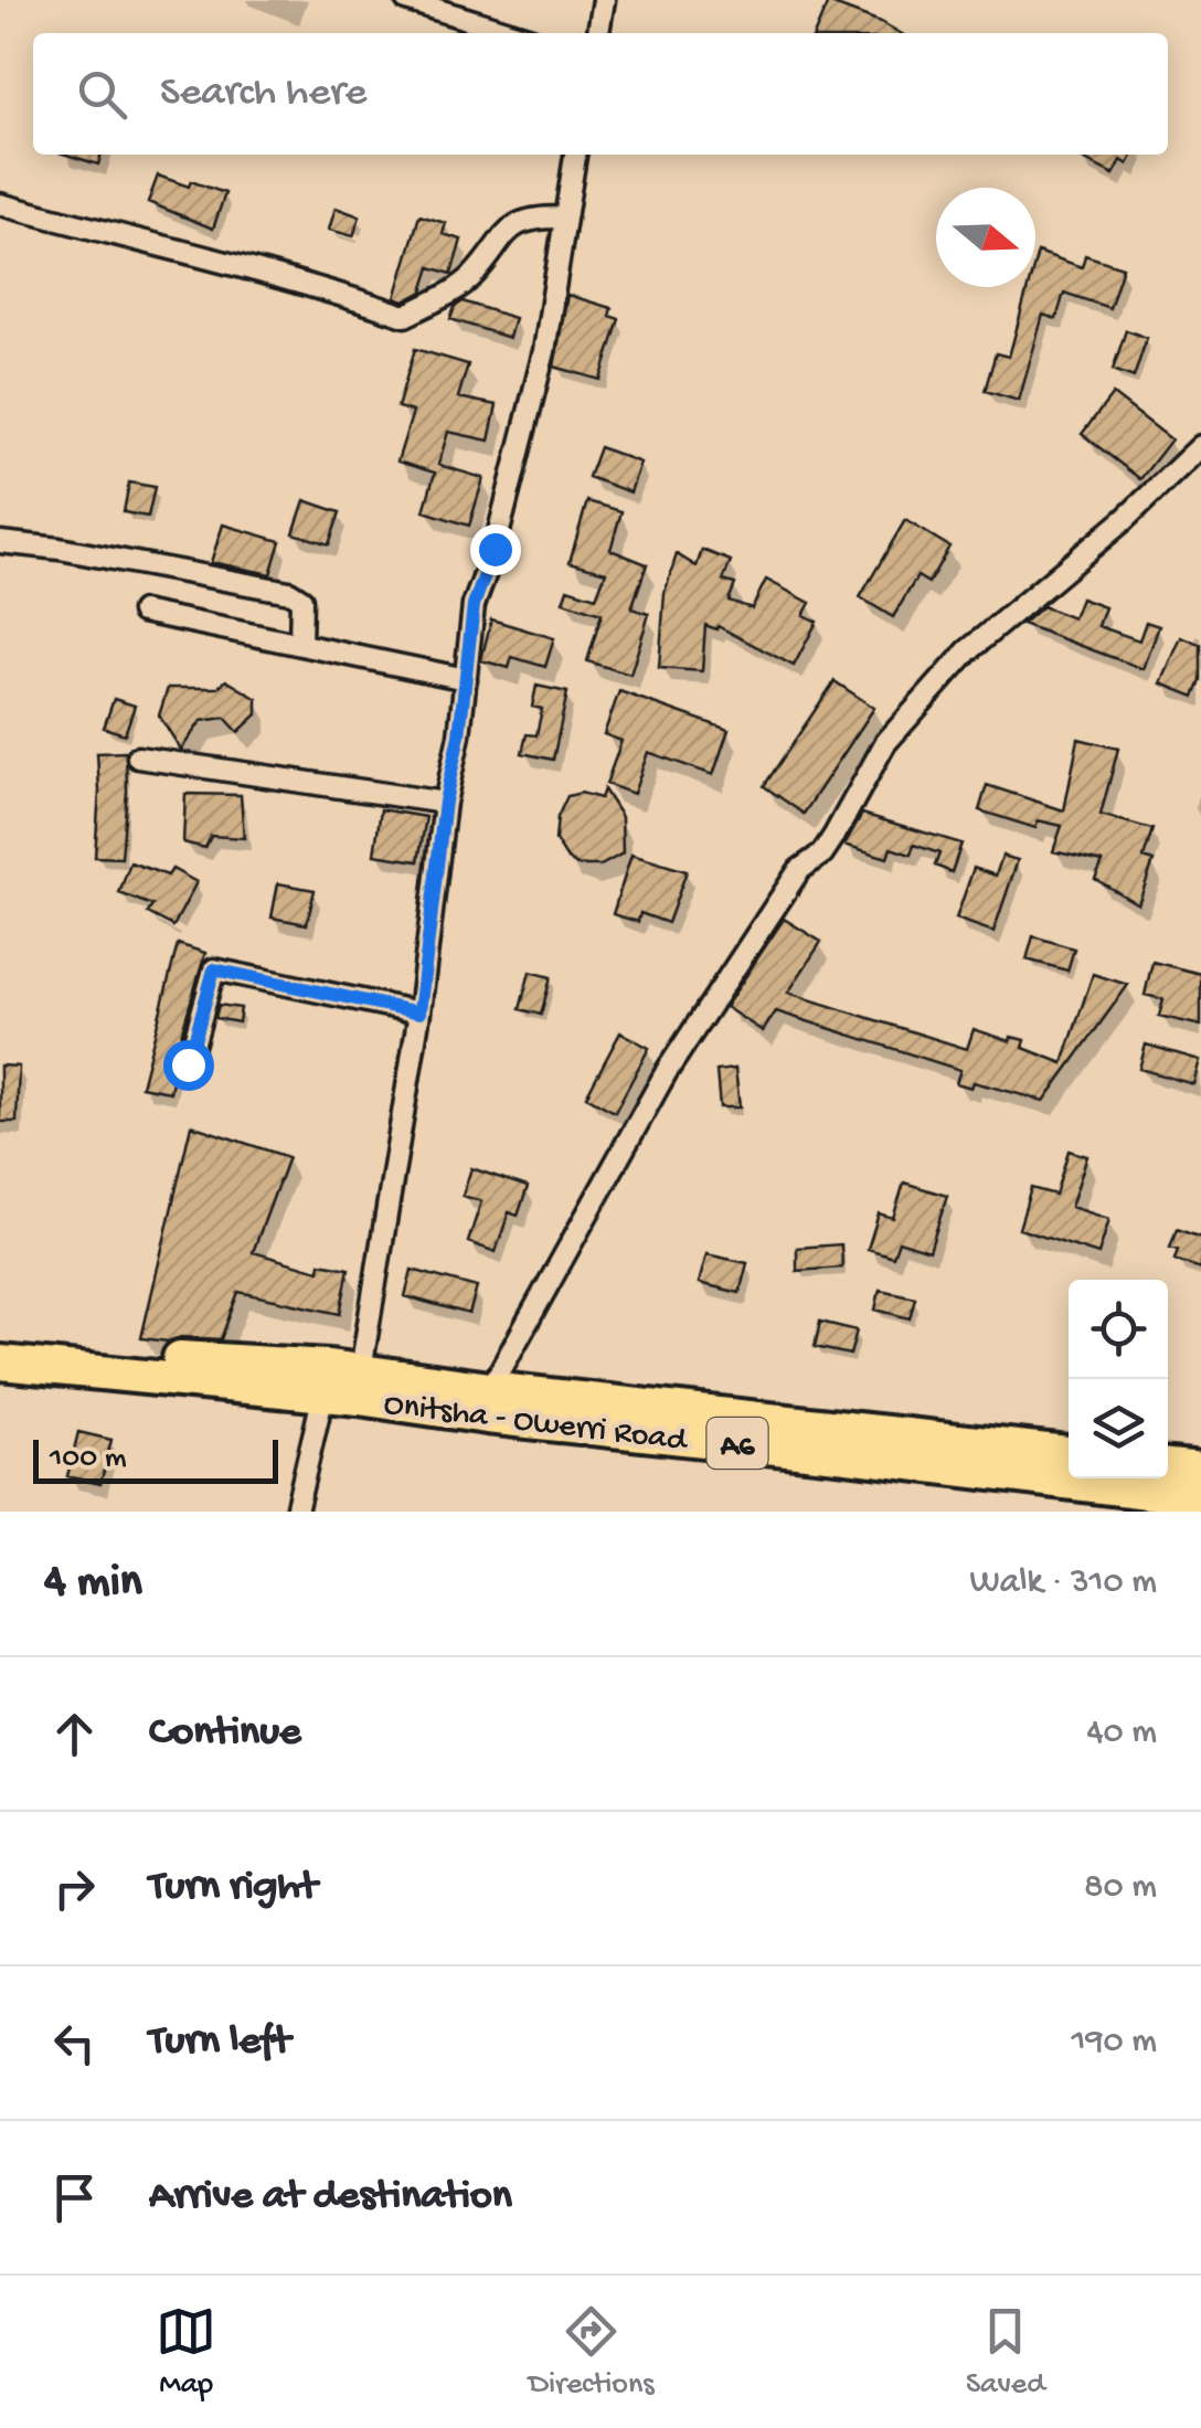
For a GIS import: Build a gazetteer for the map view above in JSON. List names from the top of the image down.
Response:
{
  "streets": {
    "highway": ["Onitsha - Owerri Road", "A6"]
  },
  "scale_bar": "100 m",
  "north": "right",
  "page": {
    "search": "Search here",
    "scale": "100 m",
    "heading": ["4 min", "Walk · 310 m"],
    "list": [
      ["Continue", "40 m"],
      ["Turn right", "80 m"],
      ["Turn left", "190 m"],
      "Arrive at destination"
    ],
    "nav": ["Map", "Directions", "Saved"]
  }
}
